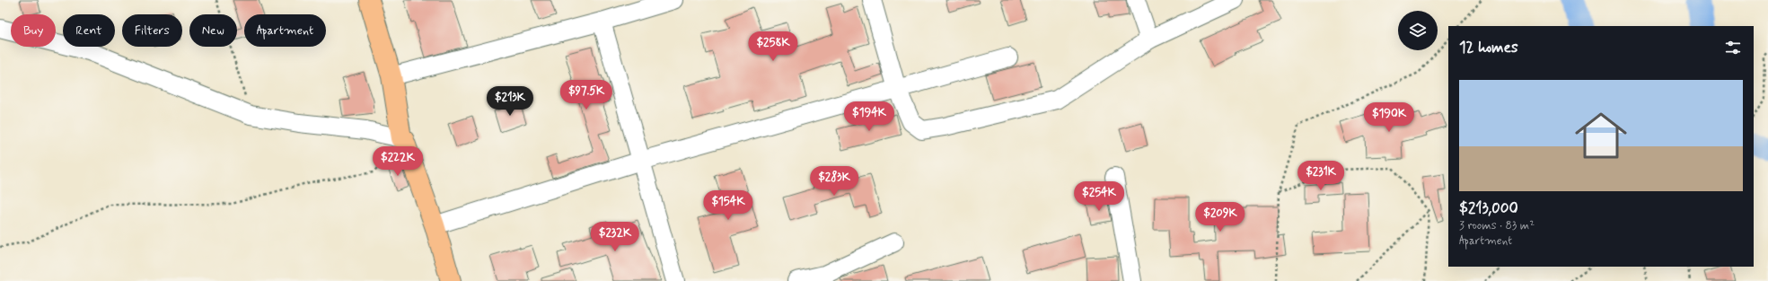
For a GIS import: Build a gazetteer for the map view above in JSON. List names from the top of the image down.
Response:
{
  "page": {
    "chip": [
      "Buy",
      "Rent",
      "Filters",
      "New",
      "Apartment"
    ],
    "heading": "12 homes",
    "price": [
      "$258K",
      "$97.5K",
      "$213K",
      "$194K",
      "$190K",
      "$222K",
      "$231K",
      "$283K",
      "$254K",
      "$154K",
      "$209K",
      "$232K"
    ],
    "list": [
      {
        "name": "$213,000",
        "note": "3 rooms · 83 m² · Apartment"
      }
    ]
  }
}
